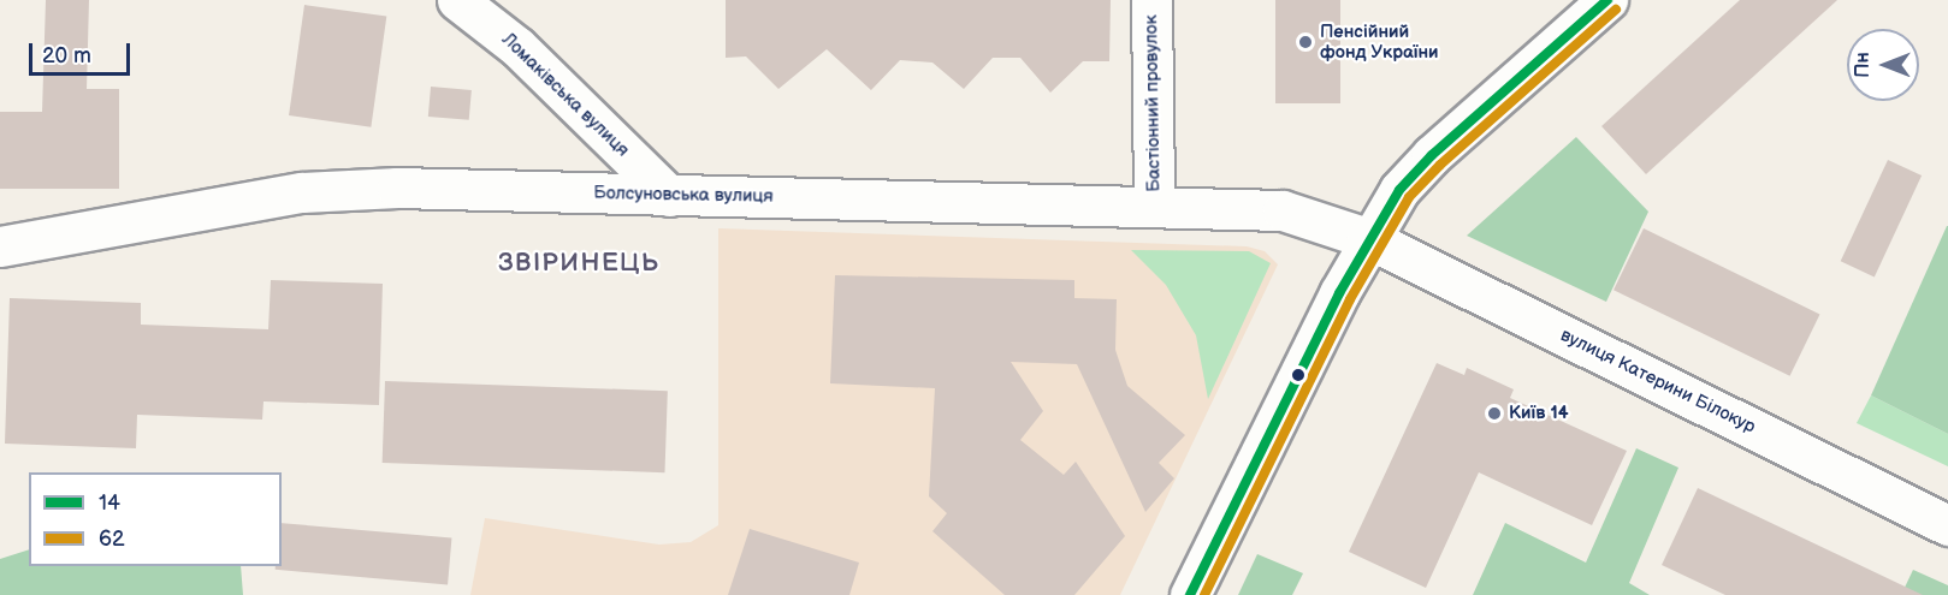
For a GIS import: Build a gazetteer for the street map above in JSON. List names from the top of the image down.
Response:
{
  "streets": {
    "street": [
      "Ломаківська вулиця",
      "Бастіонний провулок",
      "Болсуновська вулиця",
      "вулиця Катерини Білокур"
    ]
  },
  "crossings": [
    ["Ломаківська вулиця", "Болсуновська вулиця"],
    ["Бастіонний провулок", "Болсуновська вулиця"],
    ["Болсуновська вулиця", "вулиця Катерини Білокур"]
  ],
  "districts": ["ЗВІРИНЕЦЬ"],
  "places": ["Пенсійний фонд України", "Київ 14"],
  "lines": ["transit line 14", "transit line 62"],
  "legend": ["14", "62"],
  "scale_bar": "20 m",
  "north": "left"
}
